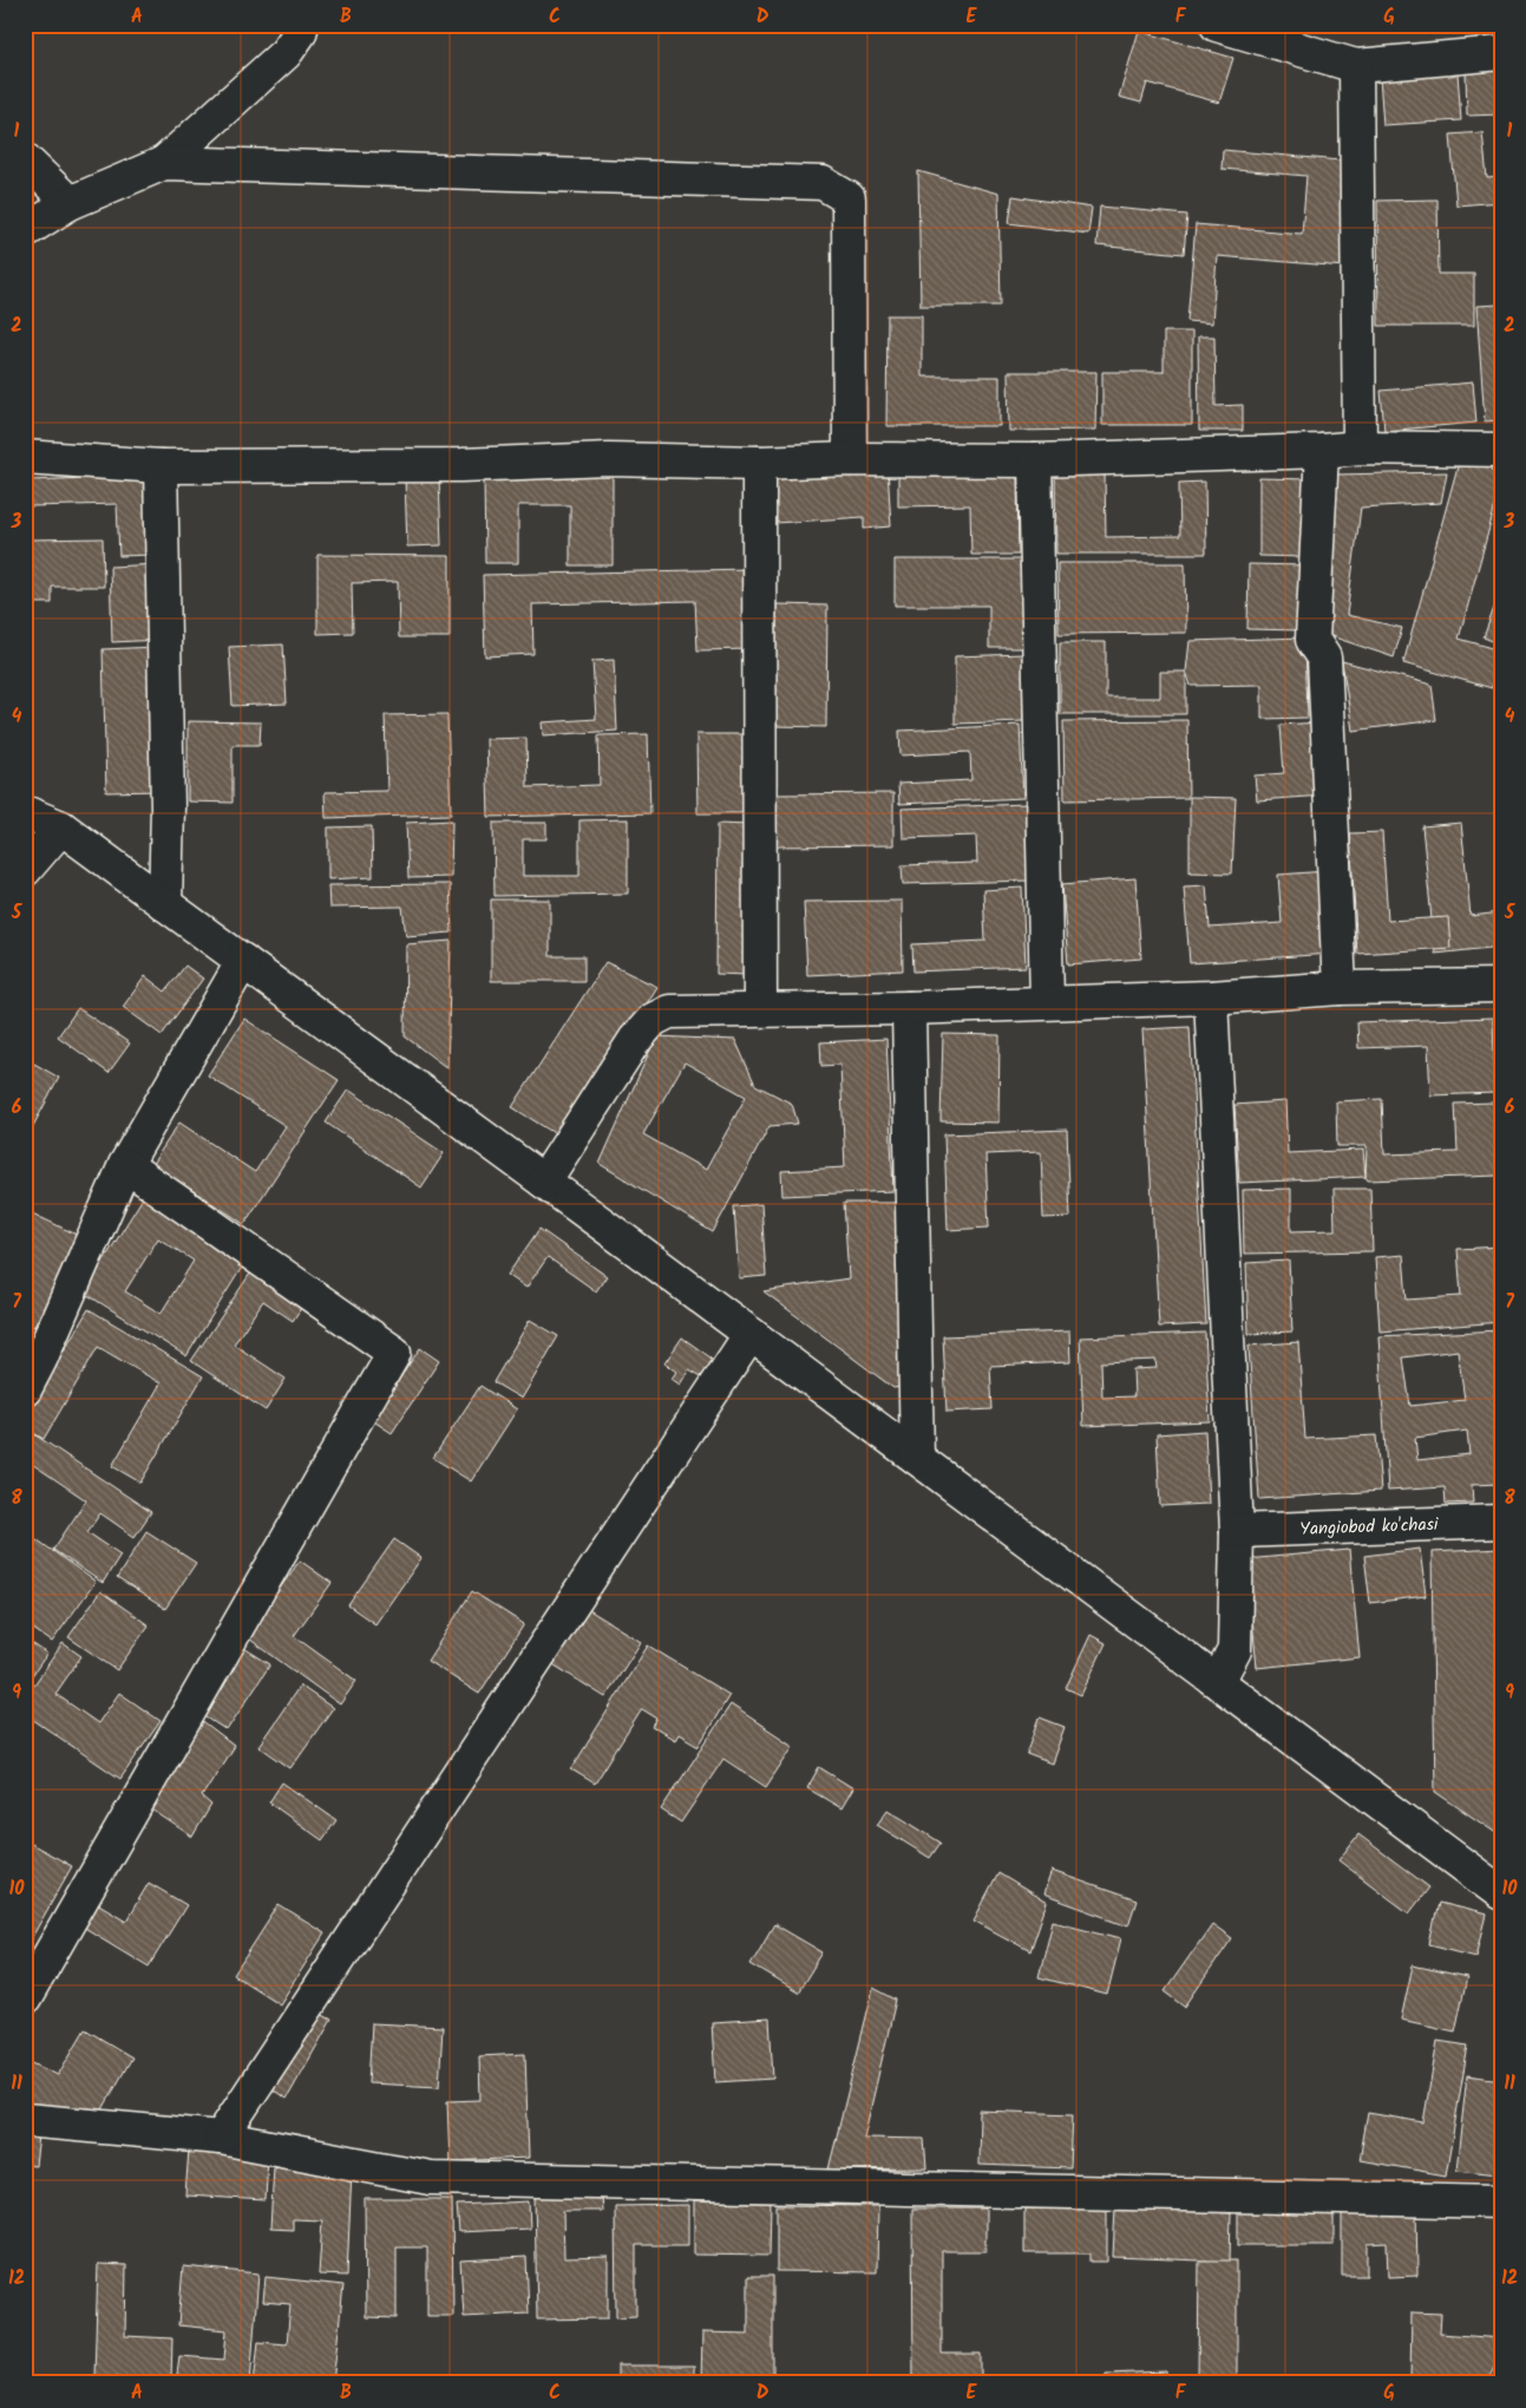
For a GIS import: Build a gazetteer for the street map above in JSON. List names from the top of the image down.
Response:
{
  "streets": {
    "street": ["Yangiobod ko'chasi"]
  },
  "grid": {
    "columns": [
      "A",
      "B",
      "C",
      "D",
      "E",
      "F",
      "G"
    ],
    "rows": [
      "1",
      "2",
      "3",
      "4",
      "5",
      "6",
      "7",
      "8",
      "9",
      "10",
      "11",
      "12"
    ]
  }
}
